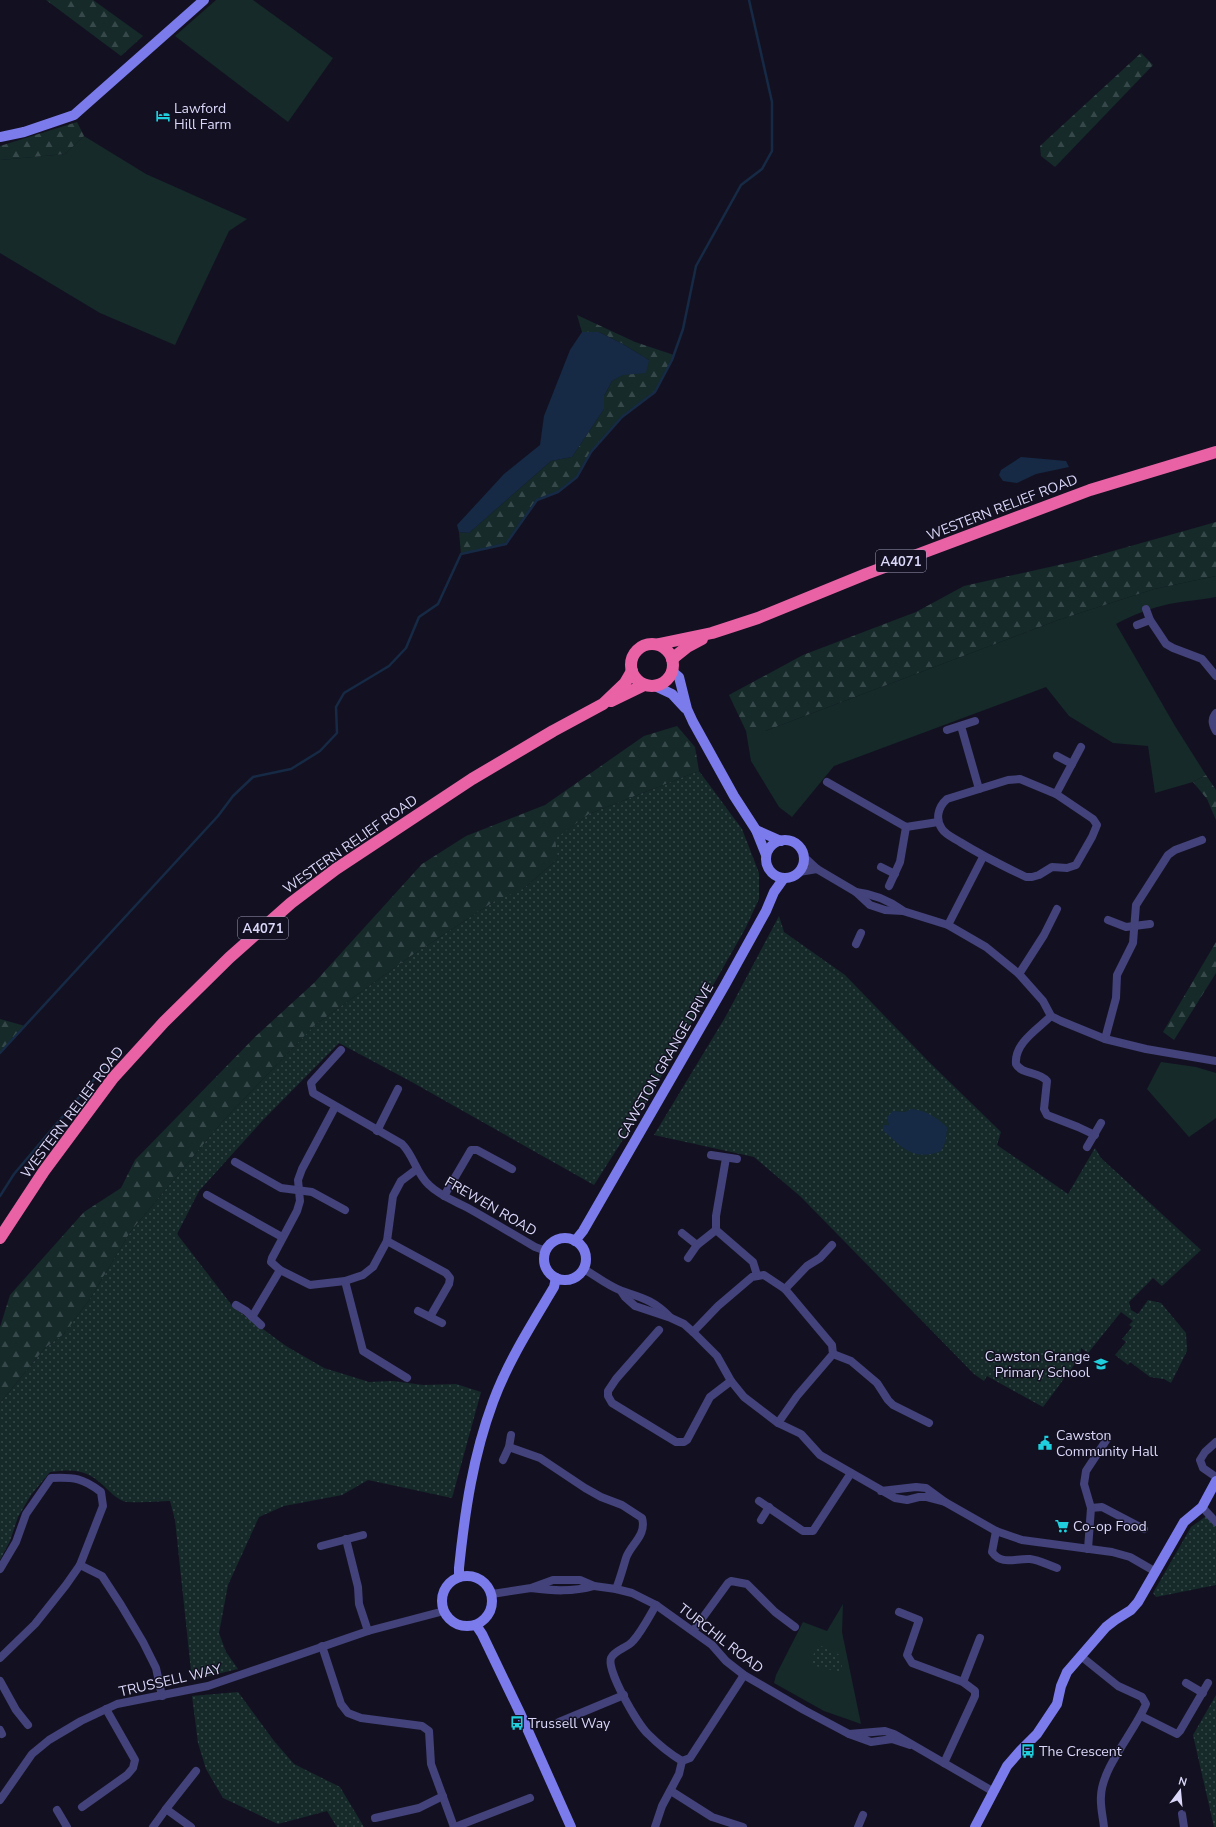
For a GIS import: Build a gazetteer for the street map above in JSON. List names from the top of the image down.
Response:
{
  "streets": {
    "highway": ["WESTERN RELIEF ROAD", "A4071"],
    "street": [
      "CAWSTON GRANGE DRIVE",
      "FREWEN ROAD",
      "TURCHIL ROAD",
      "TRUSSELL WAY"
    ]
  },
  "crossings": [
    ["WESTERN RELIEF ROAD", "A4071"],
    ["CAWSTON GRANGE DRIVE", "FREWEN ROAD"],
    ["TURCHIL ROAD", "TRUSSELL WAY"]
  ],
  "places": {
    "hotel": ["Lawford Hill Farm"],
    "school or university": ["Cawston Grange Primary School"],
    "public building": ["Cawston Community Hall"],
    "supermarket": ["Co-op Food"],
    "bus stop": ["Trussell Way", "The Crescent"]
  },
  "north": "top"
}
